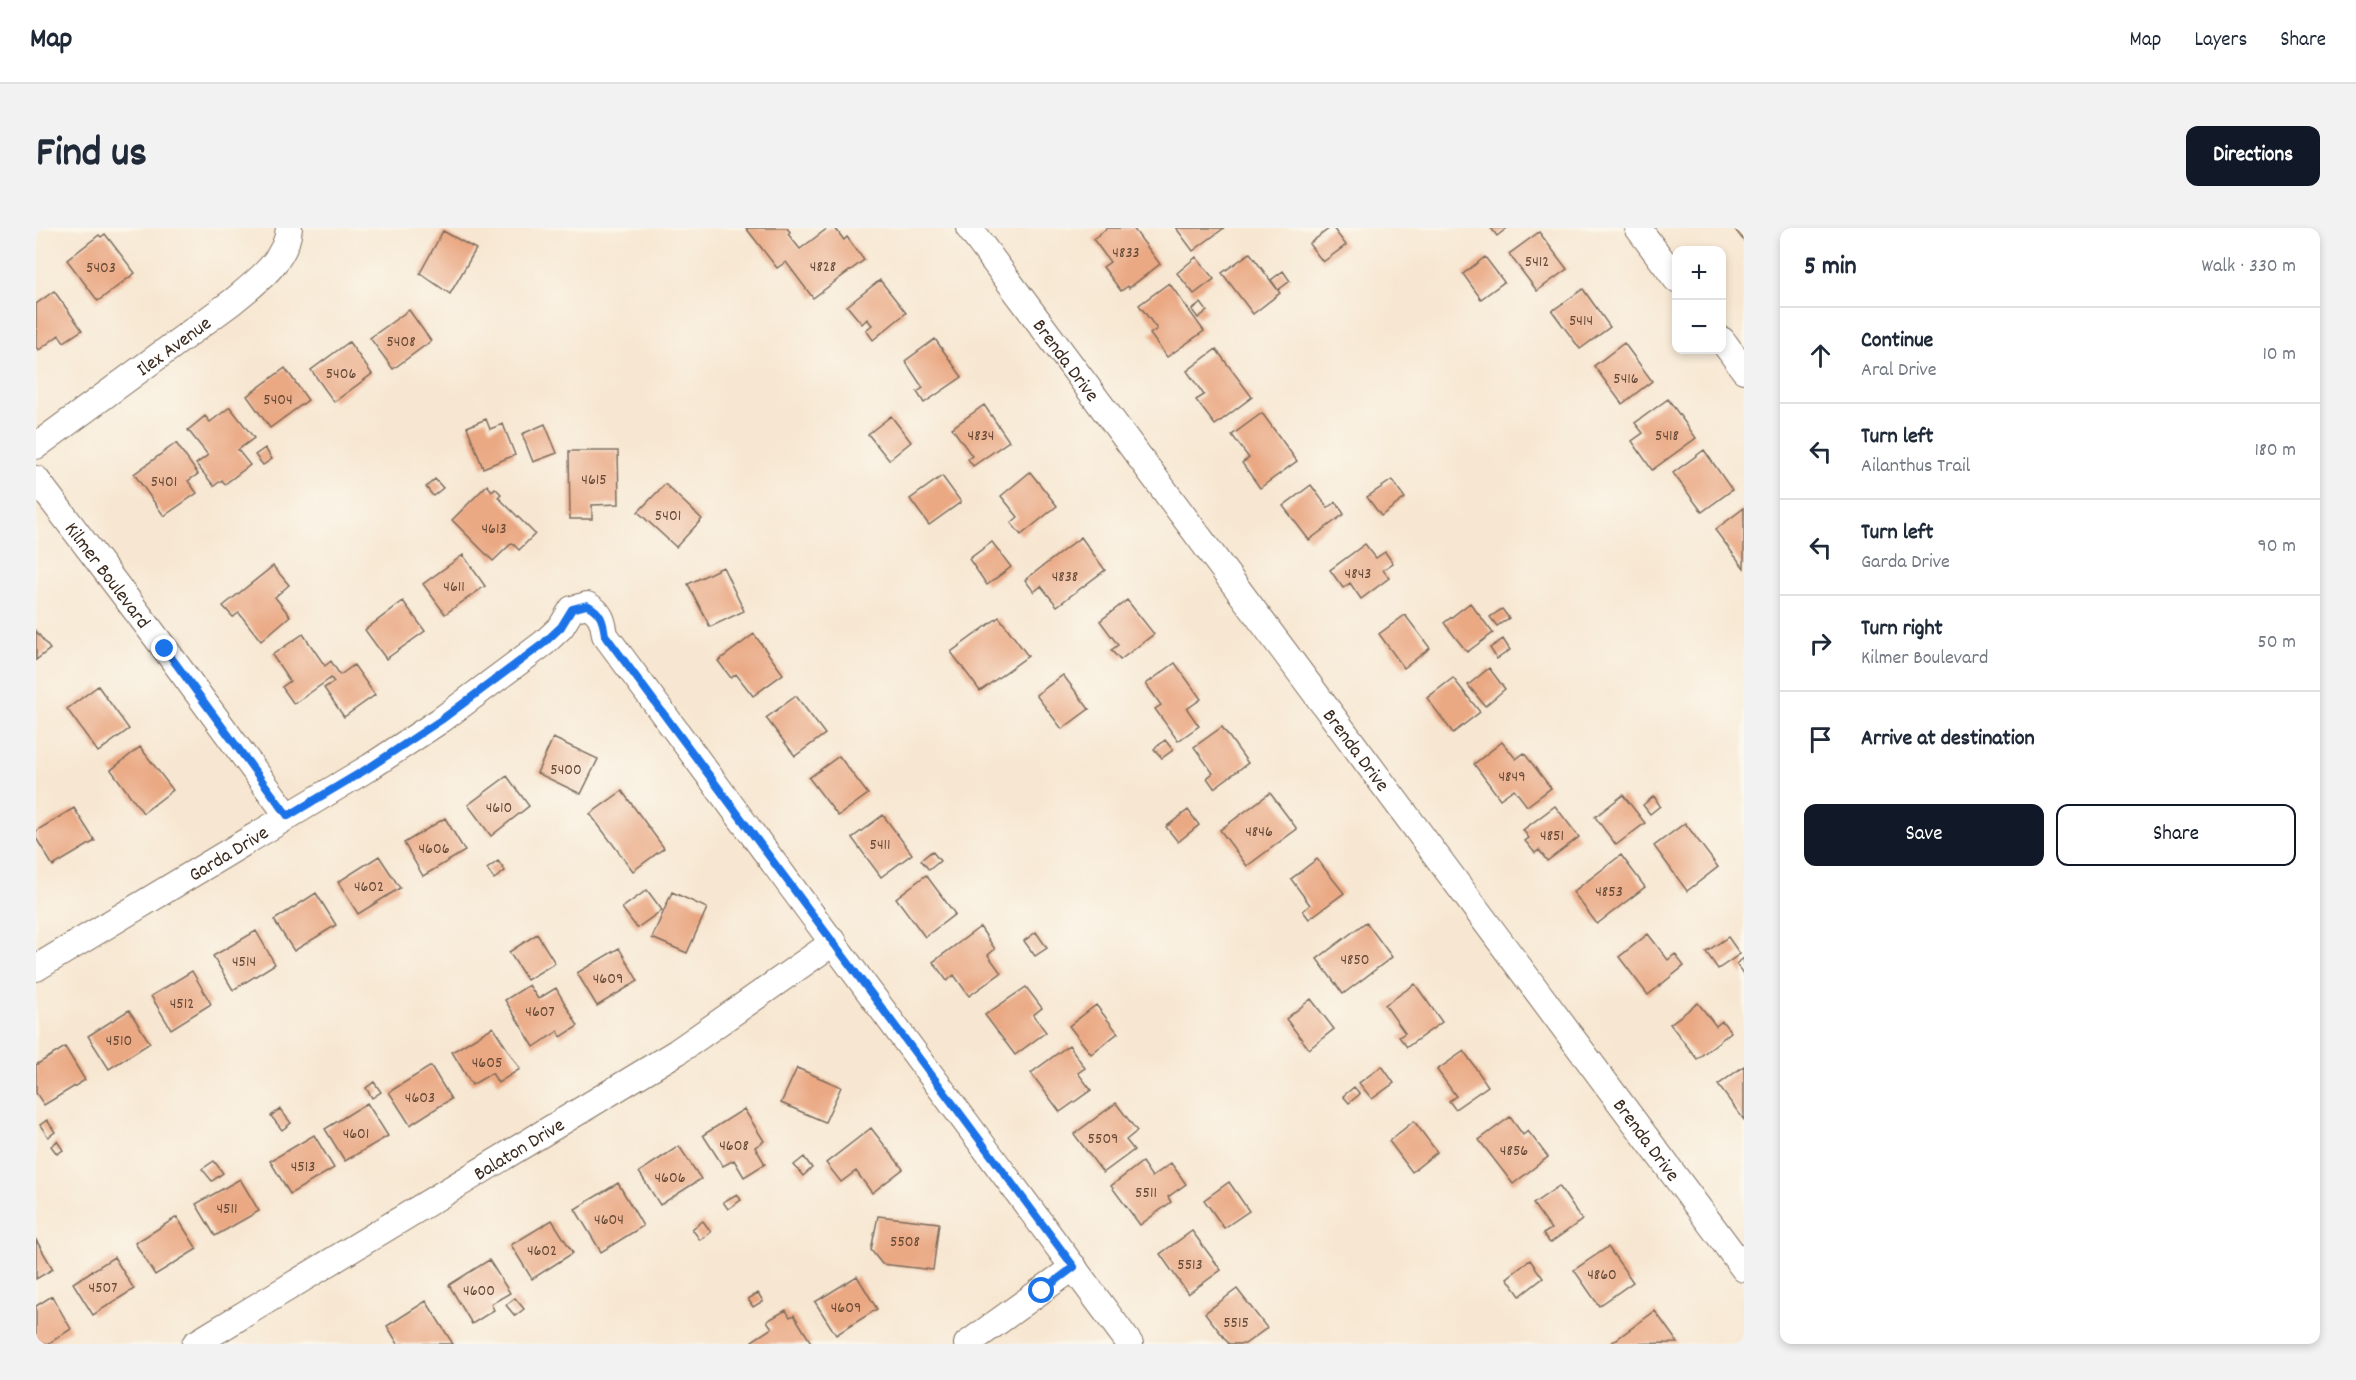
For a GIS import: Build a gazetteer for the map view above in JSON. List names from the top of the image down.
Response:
{
  "streets": {
    "street": [
      "Ilex Avenue",
      "Brenda Drive",
      "Kilmer Boulevard",
      "Garda Drive",
      "Balaton Drive"
    ]
  },
  "crossings": [
    ["Kilmer Boulevard", "Garda Drive"],
    ["Garda Drive", "Balaton Drive"]
  ],
  "house_numbers": [
    "4833",
    "5412",
    "4828",
    "5403",
    "5414",
    "5408",
    "5406",
    "5416",
    "5404",
    "4834",
    "5418",
    "4615",
    "5401",
    "5401",
    "4613",
    "4843",
    "4838",
    "4611",
    "5400",
    "4849",
    "4610",
    "4846",
    "4851",
    "5411",
    "4606",
    "4602",
    "4853",
    "4850",
    "4514",
    "4609",
    "4512",
    "4607",
    "4510",
    "4605",
    "4603",
    "4601",
    "5509",
    "4608",
    "4856",
    "4513",
    "4606",
    "5511",
    "4511",
    "4604",
    "5508",
    "4602",
    "5513",
    "4860",
    "4507",
    "4600",
    "4609",
    "5515"
  ],
  "page": {
    "header": "Map",
    "nav": ["Map", "Layers", "Share"],
    "title": "Find us",
    "buttons": [
      "Directions",
      ["Save", "Share"]
    ],
    "heading": ["5 min", "Walk · 330 m"],
    "map_buttons": ["+", "−"],
    "list": [
      ["Continue", "Aral Drive", "10 m"],
      ["Turn left", "Ailanthus Trail", "180 m"],
      ["Turn left", "Garda Drive", "90 m"],
      ["Turn right", "Kilmer Boulevard", "50 m"],
      "Arrive at destination"
    ]
  }
}
